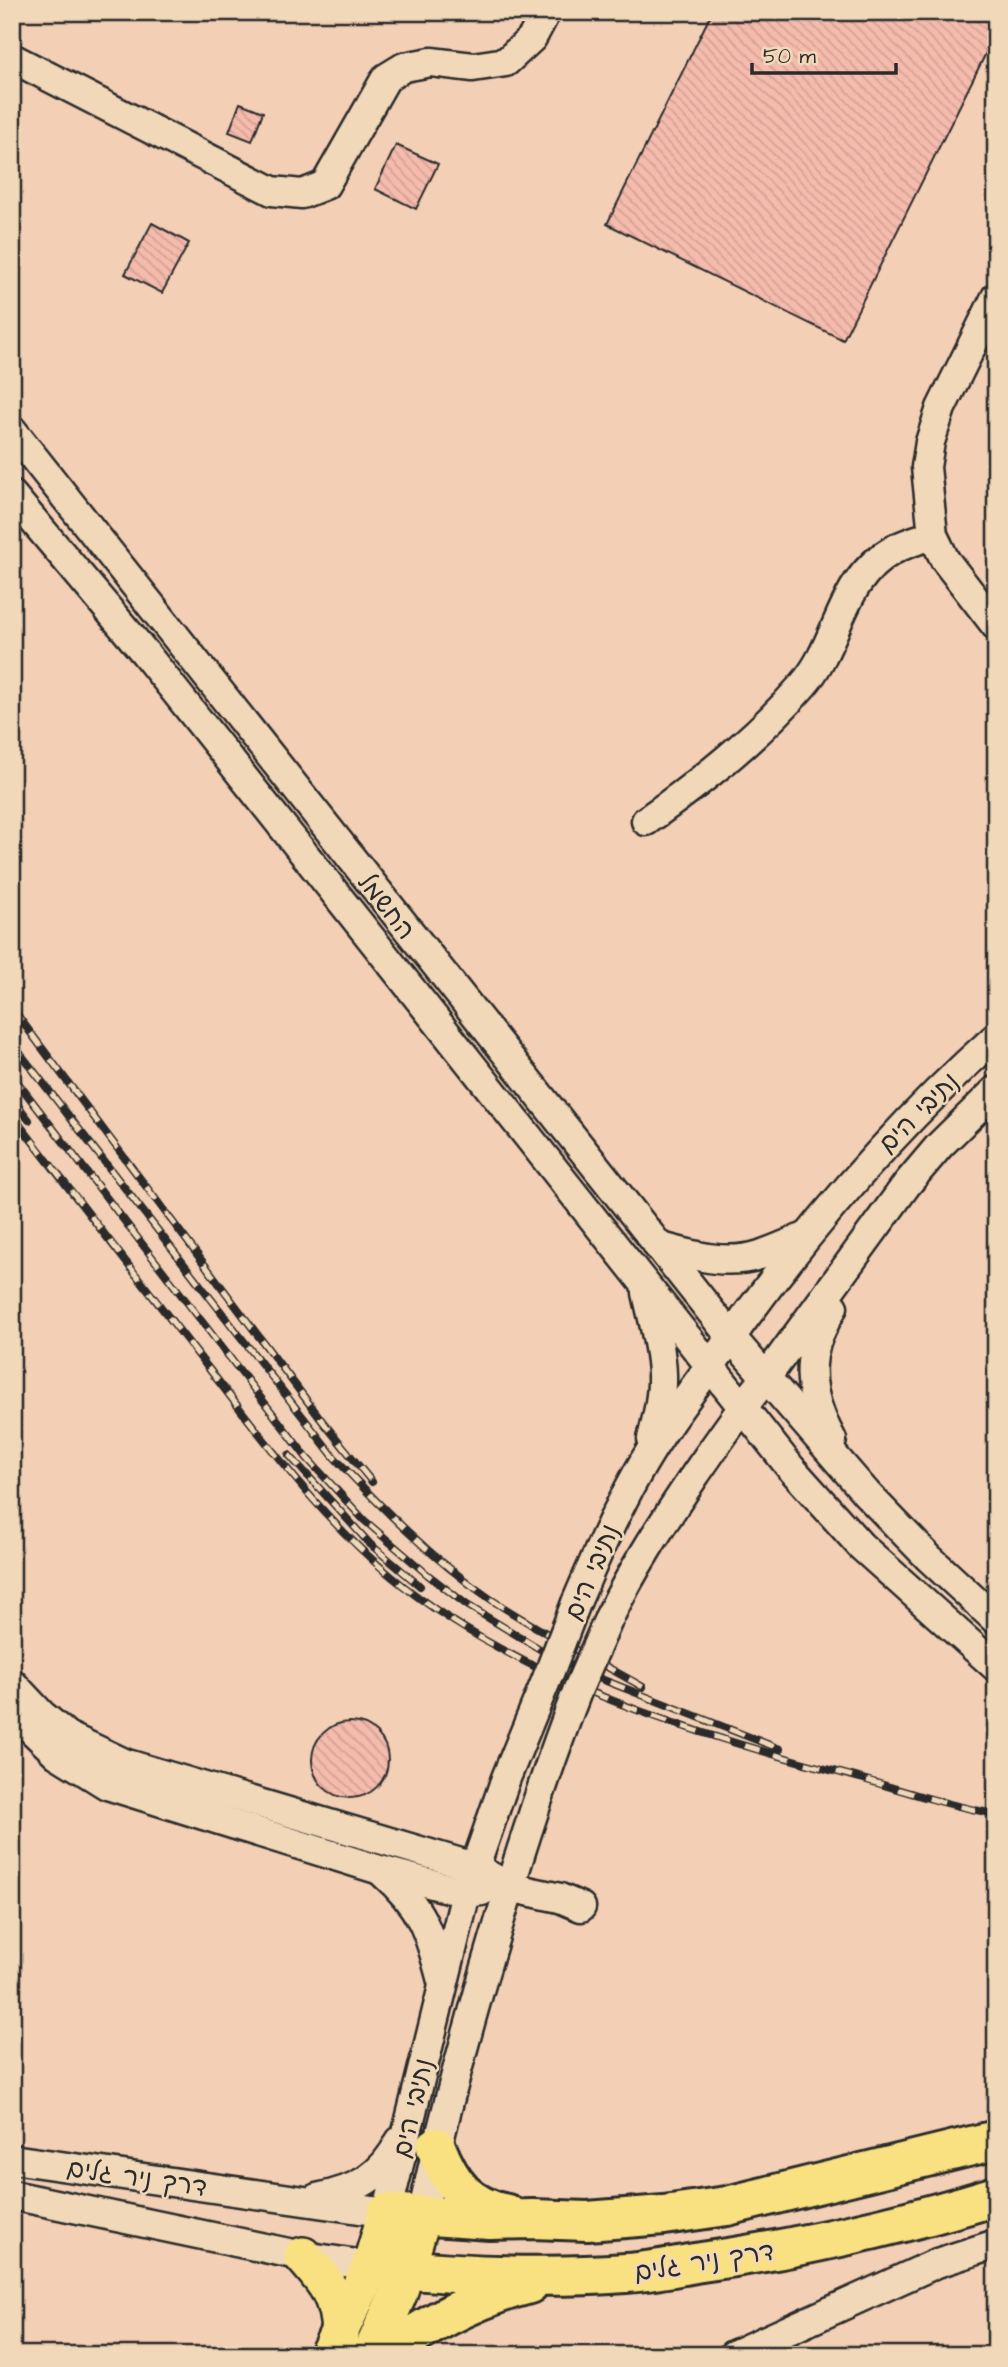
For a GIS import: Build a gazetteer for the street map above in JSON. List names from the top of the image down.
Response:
{
  "streets": {
    "highway": ["דרך ניר גלים"],
    "street": ["החשמל", "נתיבי הים"]
  },
  "crossings": [
    ["החשמל", "נתיבי הים"],
    ["נתיבי הים", "דרך ניר גלים"]
  ],
  "scale_bar": "50 m"
}
